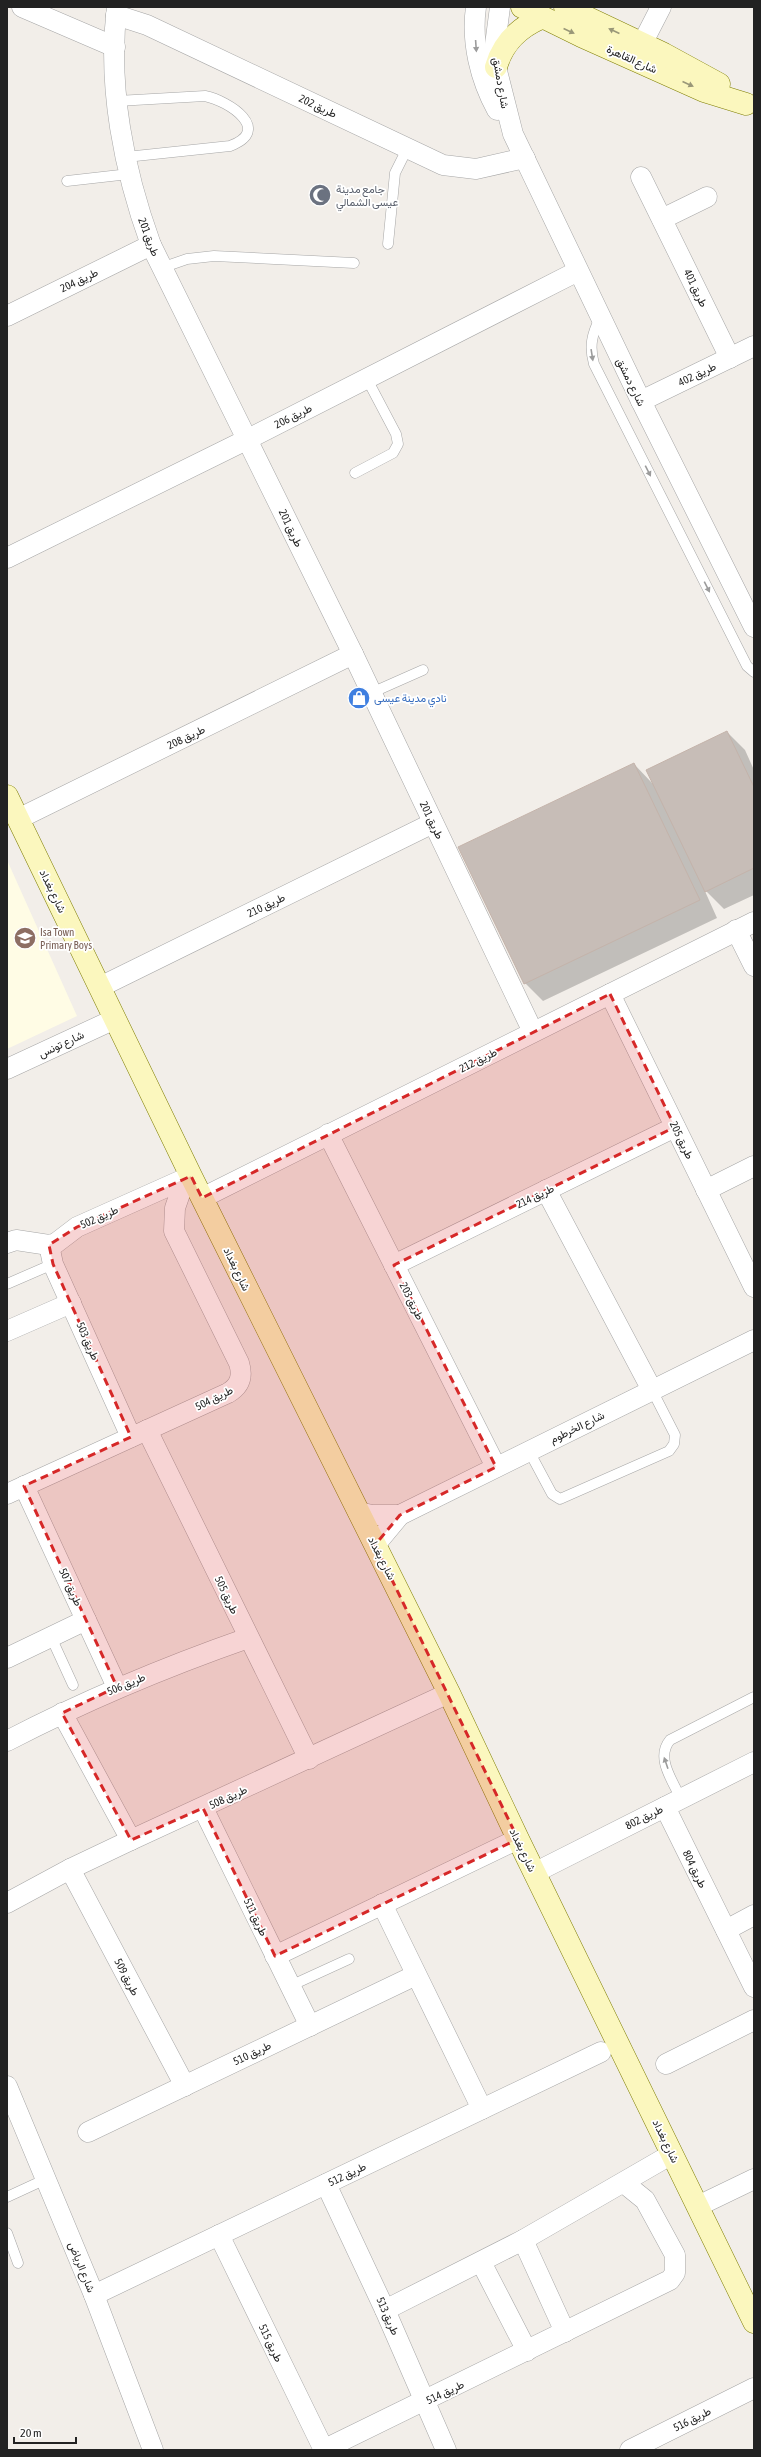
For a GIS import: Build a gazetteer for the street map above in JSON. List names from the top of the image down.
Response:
{
  "streets": {
    "street": [
      "شارع القاهرة",
      "شارع دمشق",
      "طريق 202",
      "طريق 201",
      "طريق 204",
      "طريق 401",
      "طريق 402",
      "طريق 206",
      "طريق 208",
      "شارع بغداد",
      "طريق 210",
      "شارع تونس",
      "طريق 212",
      "طريق 205",
      "طريق 214",
      "طريق 502",
      "طريق 203",
      "طريق 503",
      "طريق 504",
      "شارع الخرطوم",
      "طريق 507",
      "طريق 505",
      "طريق 506",
      "طريق 508",
      "طريق 802",
      "طريق 804",
      "طريق 511",
      "طريق 509",
      "طريق 510",
      "طريق 512",
      "شارع الرياض",
      "طريق 513",
      "طريق 515",
      "طريق 514",
      "طريق 516"
    ]
  },
  "crossings": [
    ["شارع دمشق", "طريق 202"],
    ["شارع دمشق", "طريق 402"],
    ["شارع دمشق", "طريق 206"],
    ["طريق 202", "طريق 201"],
    ["طريق 201", "طريق 204"],
    ["طريق 201", "طريق 206"],
    ["طريق 201", "طريق 208"],
    ["طريق 201", "طريق 210"],
    ["طريق 201", "طريق 212"],
    ["طريق 401", "طريق 402"],
    ["طريق 208", "شارع بغداد"],
    ["شارع بغداد", "طريق 210"],
    ["شارع بغداد", "شارع تونس"],
    ["شارع بغداد", "طريق 212"],
    ["شارع بغداد", "طريق 502"],
    ["شارع بغداد", "طريق 504"],
    ["شارع بغداد", "شارع الخرطوم"],
    ["شارع بغداد", "طريق 508"],
    ["شارع بغداد", "طريق 802"],
    ["طريق 212", "طريق 205"],
    ["طريق 212", "طريق 203"],
    ["طريق 205", "طريق 214"],
    ["طريق 214", "طريق 203"],
    ["طريق 502", "طريق 503"],
    ["طريق 502", "طريق 504"],
    ["طريق 203", "شارع الخرطوم"],
    ["طريق 503", "طريق 504"],
    ["طريق 503", "طريق 505"],
    ["طريق 504", "طريق 507"],
    ["طريق 504", "طريق 505"],
    ["طريق 507", "طريق 506"],
    ["طريق 505", "طريق 506"],
    ["طريق 505", "طريق 508"],
    ["طريق 508", "طريق 511"],
    ["طريق 508", "طريق 509"],
    ["طريق 802", "طريق 804"],
    ["طريق 511", "طريق 510"],
    ["طريق 509", "طريق 510"],
    ["طريق 512", "شارع الرياض"],
    ["طريق 512", "طريق 513"],
    ["طريق 512", "طريق 515"],
    ["طريق 513", "طريق 514"],
    ["طريق 515", "طريق 514"]
  ],
  "places": {
    "mosque": ["جامع مدينة عيسى الشمالي"],
    "shop": ["نادي مدينة عيسى"],
    "school or university": ["Isa Town Primary Boys"]
  },
  "scale_bar": "20 m"
}
